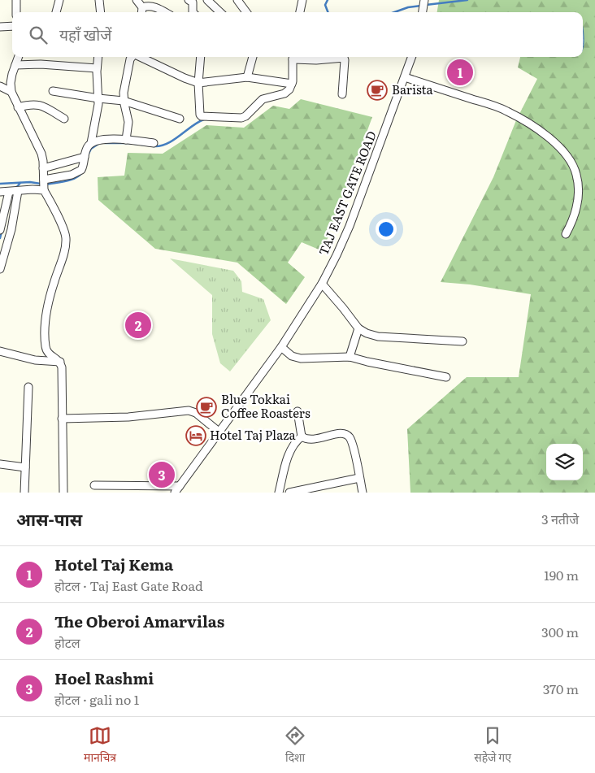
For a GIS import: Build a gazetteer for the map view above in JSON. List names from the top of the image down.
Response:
{
  "streets": {
    "street": ["TAJ EAST GATE ROAD"]
  },
  "places": {
    "cafe": ["Barista", "Blue Tokkai Coffee Roasters"],
    "hotel": ["Hotel Taj Plaza"]
  },
  "page": {
    "search": "यहाँ खोजें",
    "pins": ["1", "2", "3"],
    "heading": ["आस-पास", "3 नतीजे"],
    "list": [
      {
        "mark": "1",
        "name": "Hotel Taj Kema",
        "note": "होटल · Taj East Gate Road",
        "value": "190 m"
      },
      {
        "mark": "2",
        "name": "The Oberoi Amarvilas",
        "note": "होटल",
        "value": "300 m"
      },
      {
        "mark": "3",
        "name": "Hoel Rashmi",
        "note": "होटल · gali no 1",
        "value": "370 m"
      }
    ],
    "nav": ["मानचित्र", "दिशा", "सहेजे गए"]
  }
}
